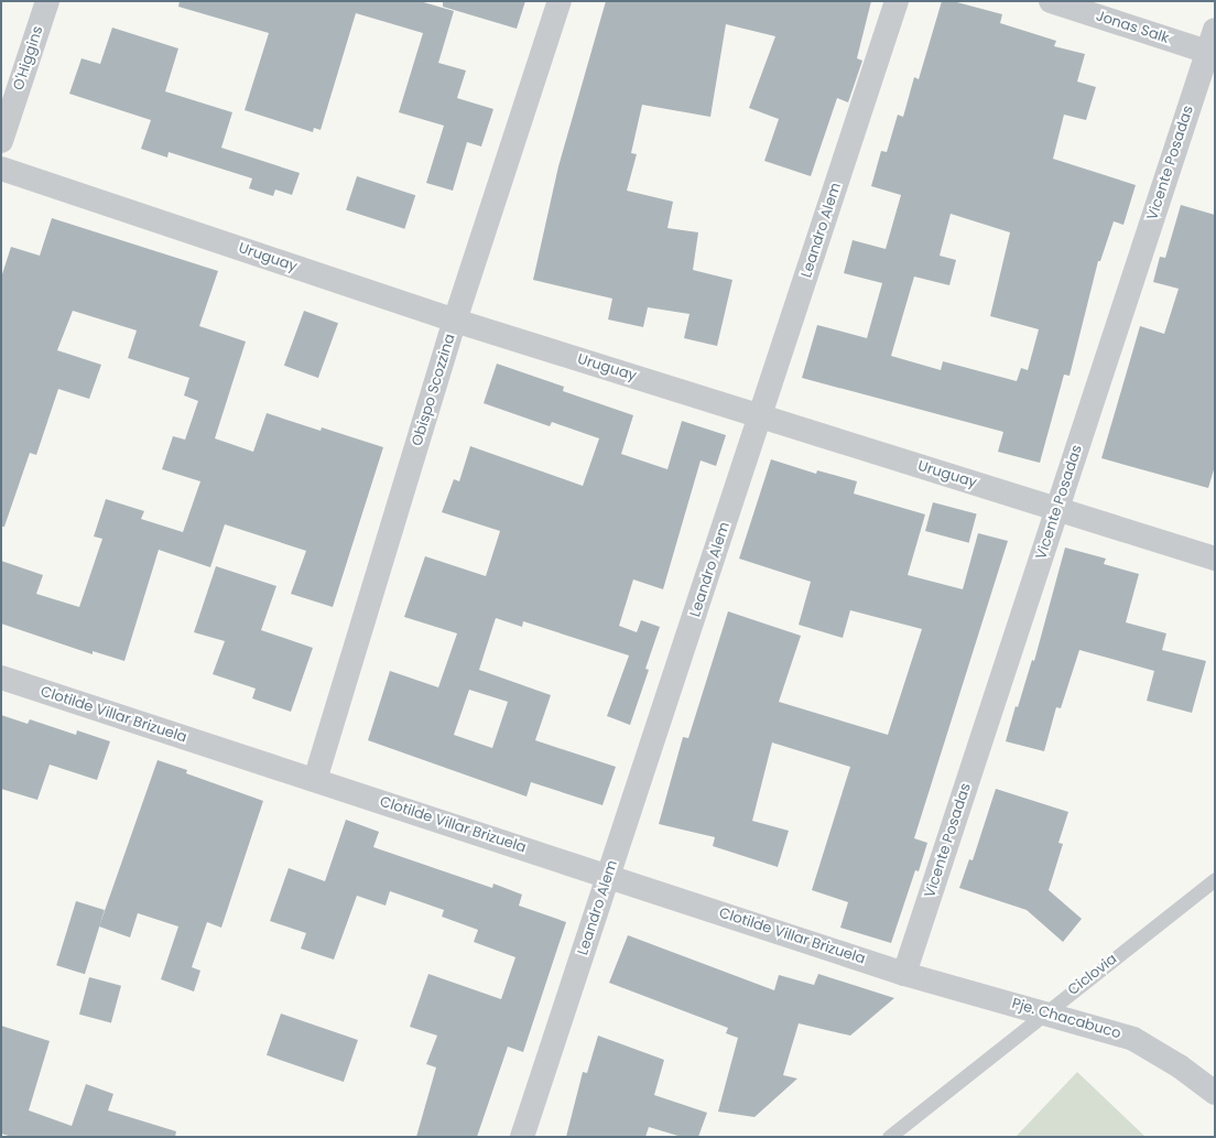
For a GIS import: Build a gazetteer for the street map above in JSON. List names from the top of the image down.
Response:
{
  "streets": {
    "street": [
      "Jonas Salk",
      "O'Higgins",
      "Vicente Posadas",
      "Leandro Alem",
      "Uruguay",
      "Obispo Scozzina",
      "Clotilde Villar Brizuela",
      "Pje. Chacabuco"
    ],
    "lane": ["Ciclovia"]
  },
  "crossings": [
    ["Jonas Salk", "Vicente Posadas"],
    ["Vicente Posadas", "Uruguay"],
    ["Vicente Posadas", "Clotilde Villar Brizuela"],
    ["Vicente Posadas", "Pje. Chacabuco"],
    ["Leandro Alem", "Uruguay"],
    ["Leandro Alem", "Clotilde Villar Brizuela"],
    ["Uruguay", "Obispo Scozzina"],
    ["Obispo Scozzina", "Clotilde Villar Brizuela"],
    ["Clotilde Villar Brizuela", "Pje. Chacabuco"],
    ["Ciclovia", "Pje. Chacabuco"]
  ]
}
